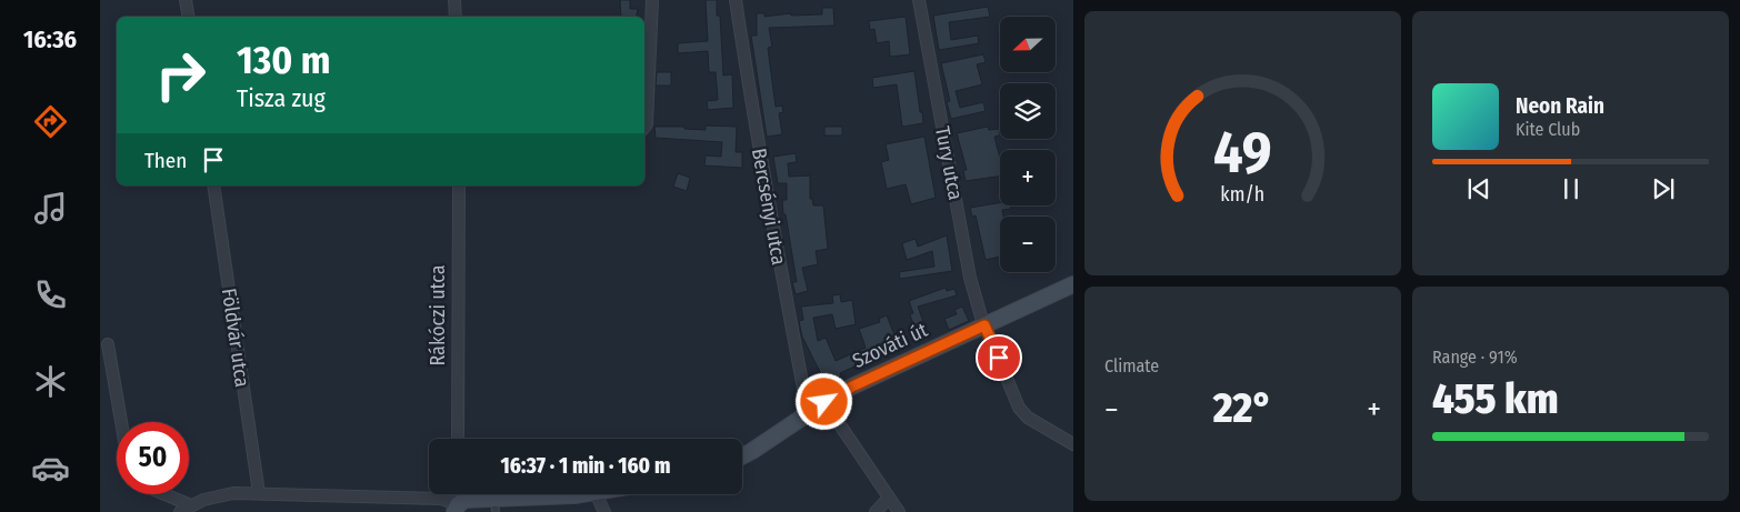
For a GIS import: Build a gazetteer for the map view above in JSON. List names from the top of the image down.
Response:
{
  "streets": {
    "main road": ["Szováti út"],
    "street": [
      "Tury utca",
      "Bercsényi utca",
      "Rákóczi utca",
      "Földvár utca"
    ]
  },
  "crossings": [
    ["Tury utca", "Szováti út"],
    ["Bercsényi utca", "Szováti út"]
  ],
  "north": "left",
  "page": {
    "tabs": "16:36",
    "map_buttons": ["+", "−"],
    "turn": ["130 m", "Tisza zug"],
    "song": ["Neon Rain", "Kite Club"],
    "then": "Then",
    "tile": [
      "Climate",
      ["Range · 91%", "455 km"]
    ],
    "heat": ["−", "22°", "+"],
    "limit": "50",
    "trip": "16:37 · 1 min · 160 m",
    "gauge": ["49", "km/h"]
  }
}
